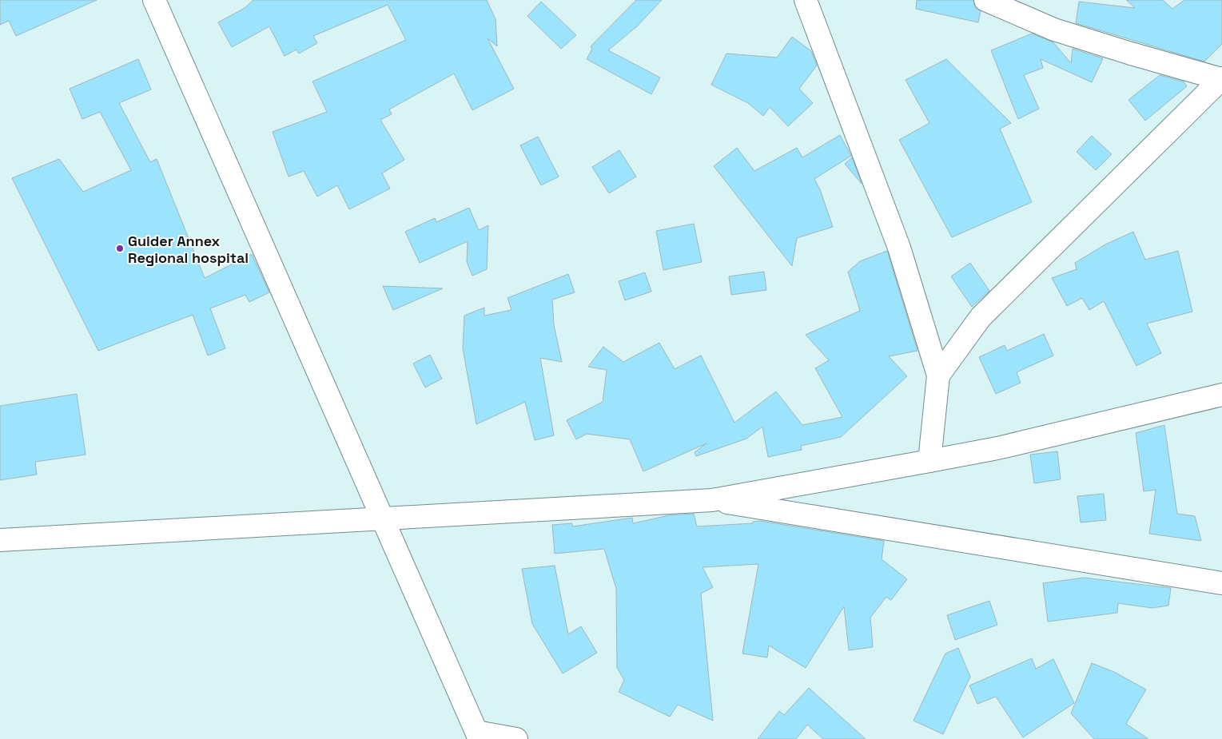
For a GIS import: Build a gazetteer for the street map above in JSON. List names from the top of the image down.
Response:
{
  "places": ["Guider Annex Regional hospital"]
}
